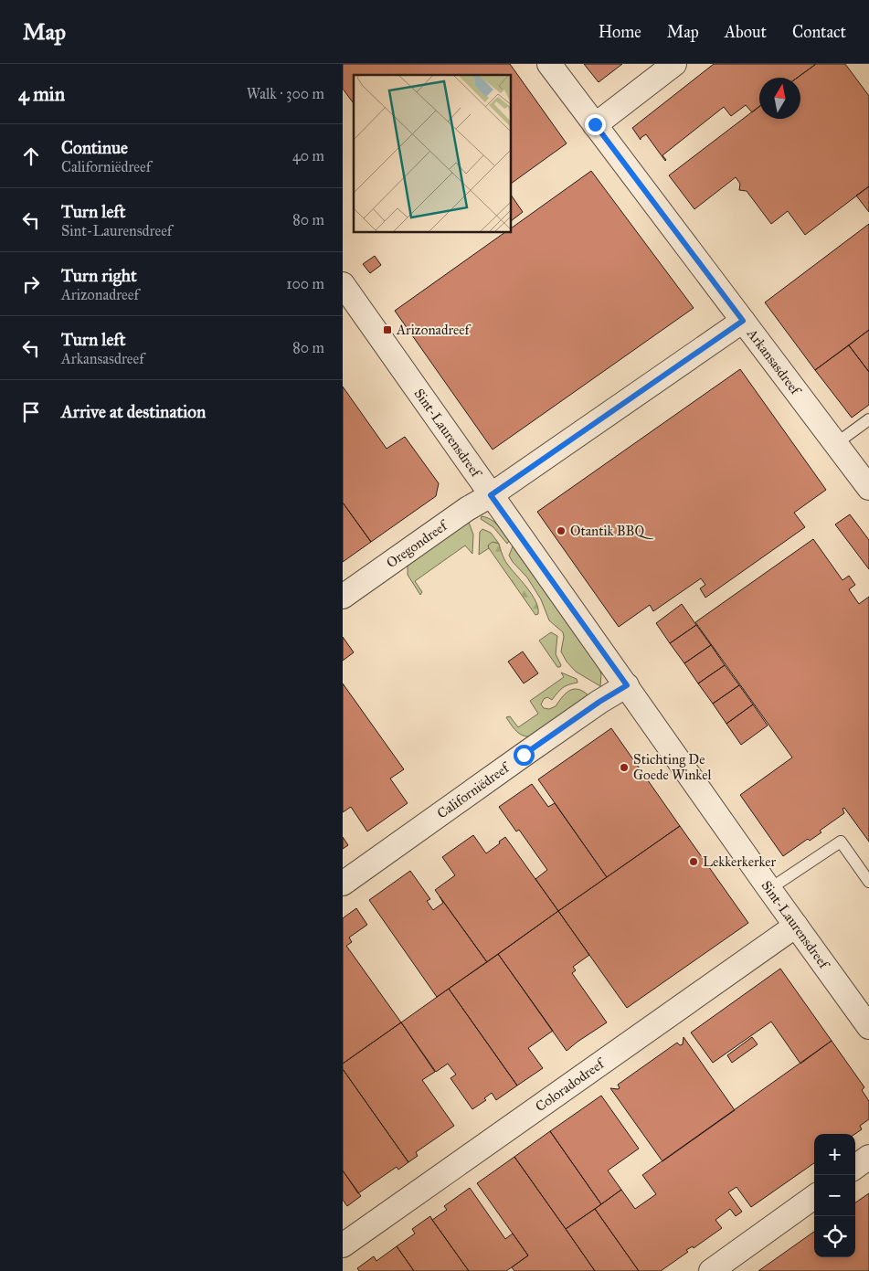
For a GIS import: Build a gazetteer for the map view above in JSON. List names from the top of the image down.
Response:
{
  "streets": {
    "street": [
      "Arkansasdreef",
      "Sint-Laurensdreef",
      "Oregondreef",
      "Californiëdreef",
      "Coloradodreef"
    ]
  },
  "crossings": [
    ["Sint-Laurensdreef", "Oregondreef"],
    ["Sint-Laurensdreef", "Californiëdreef"],
    ["Sint-Laurensdreef", "Coloradodreef"]
  ],
  "places": {
    "transit": ["Arizonadreef"],
    "other": ["Otantik BBQ", "Stichting De Goede Winkel", "Lekkerkerker"]
  },
  "north": "top",
  "page": {
    "header": "Map",
    "nav": [
      "Home",
      "Map",
      "About",
      "Contact"
    ],
    "heading": ["4 min", "Walk · 300 m"],
    "list": [
      ["Continue", "Californiëdreef", "40 m"],
      ["Turn left", "Sint-Laurensdreef", "80 m"],
      ["Turn right", "Arizonadreef", "100 m"],
      ["Turn left", "Arkansasdreef", "80 m"],
      "Arrive at destination"
    ],
    "map_buttons": ["+", "−"]
  }
}
